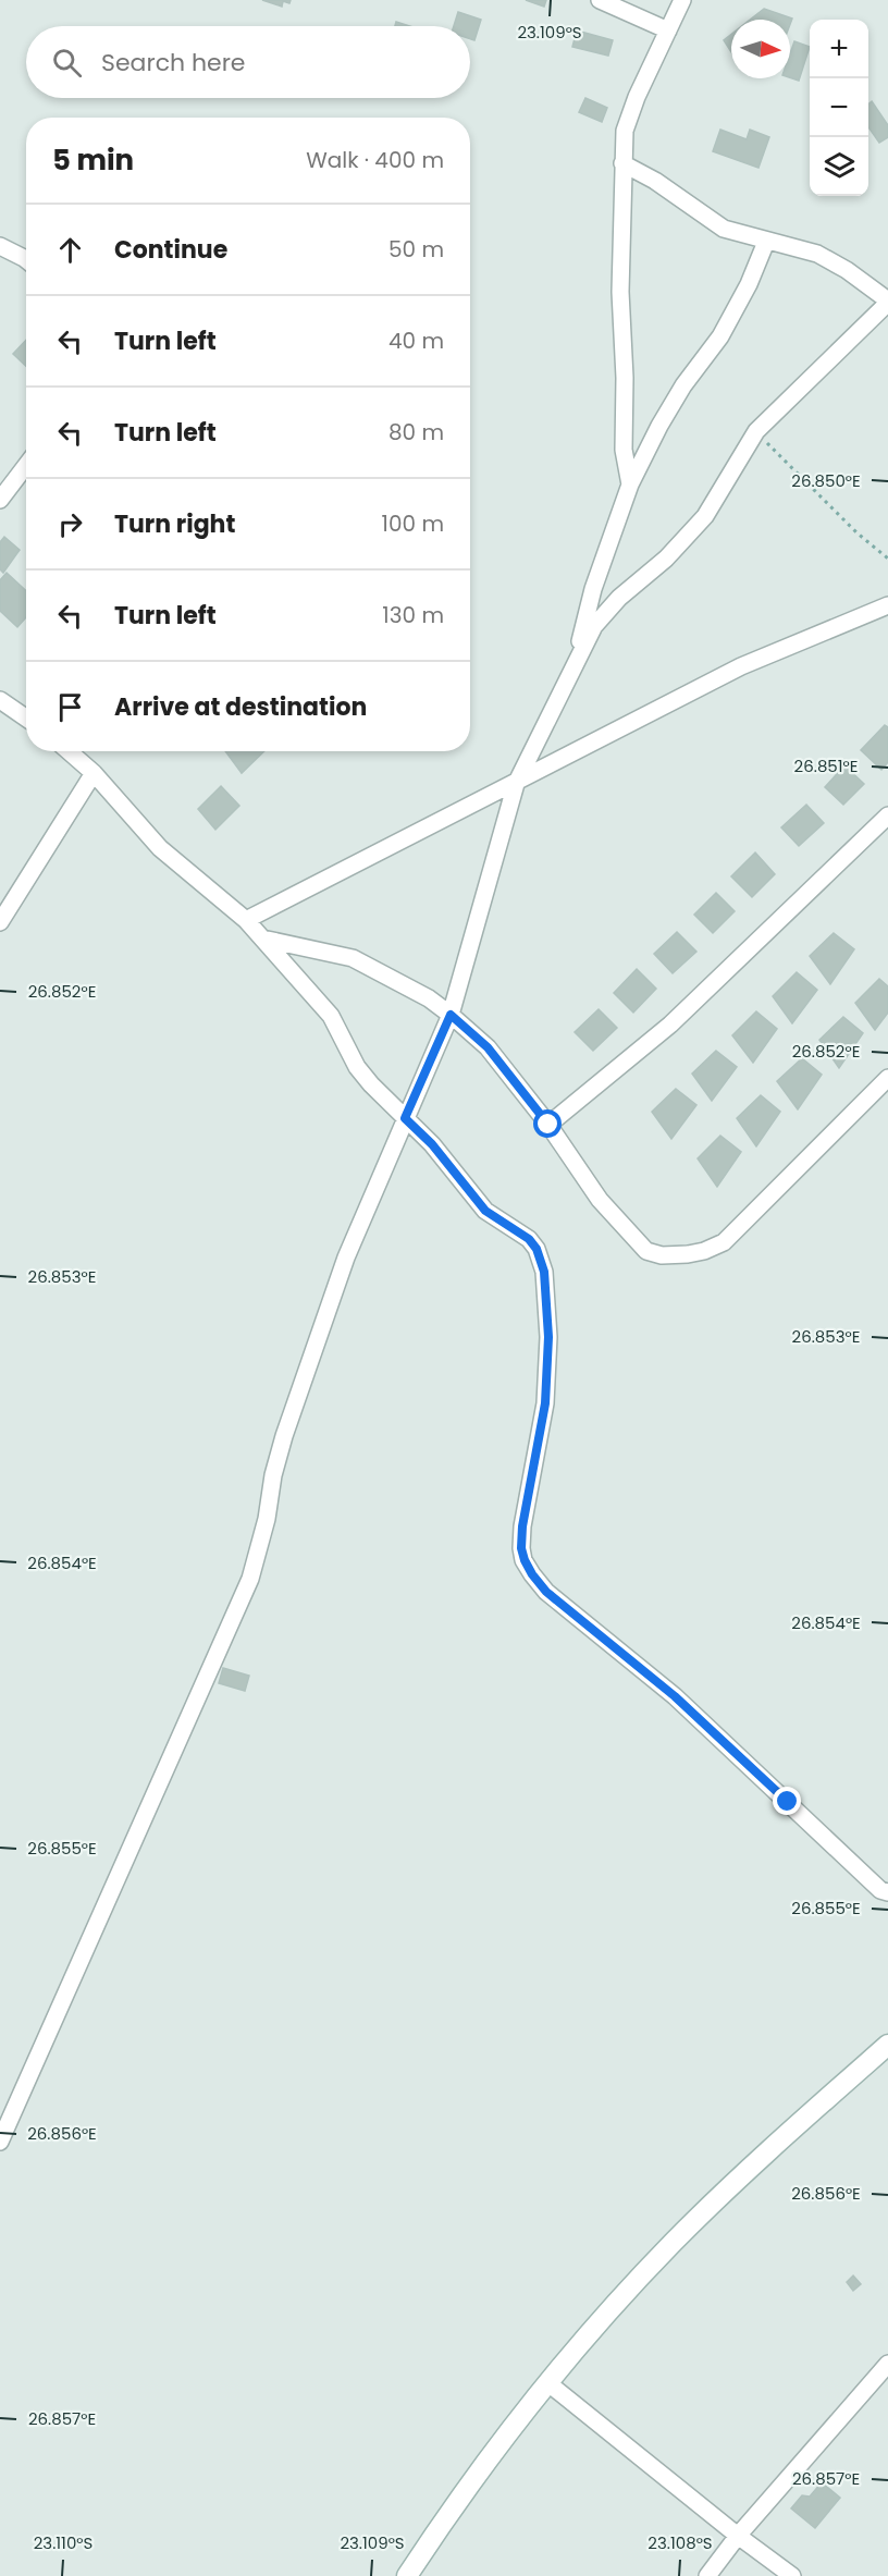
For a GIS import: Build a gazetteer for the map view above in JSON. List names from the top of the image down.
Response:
{
  "north": "right",
  "page": {
    "map_buttons": ["+", "−"],
    "search": "Search here",
    "heading": ["5 min", "Walk · 400 m"],
    "list": [
      ["Continue", "50 m"],
      ["Turn left", "40 m"],
      ["Turn left", "80 m"],
      ["Turn right", "100 m"],
      ["Turn left", "130 m"],
      "Arrive at destination"
    ]
  },
  "coordinates": [
    "23.109°S",
    "26.850°E",
    "26.851°E",
    "26.852°E",
    "26.853°E",
    "26.854°E",
    "26.855°E",
    "26.856°E",
    "26.857°E",
    "23.110°S",
    "23.108°S"
  ]
}
